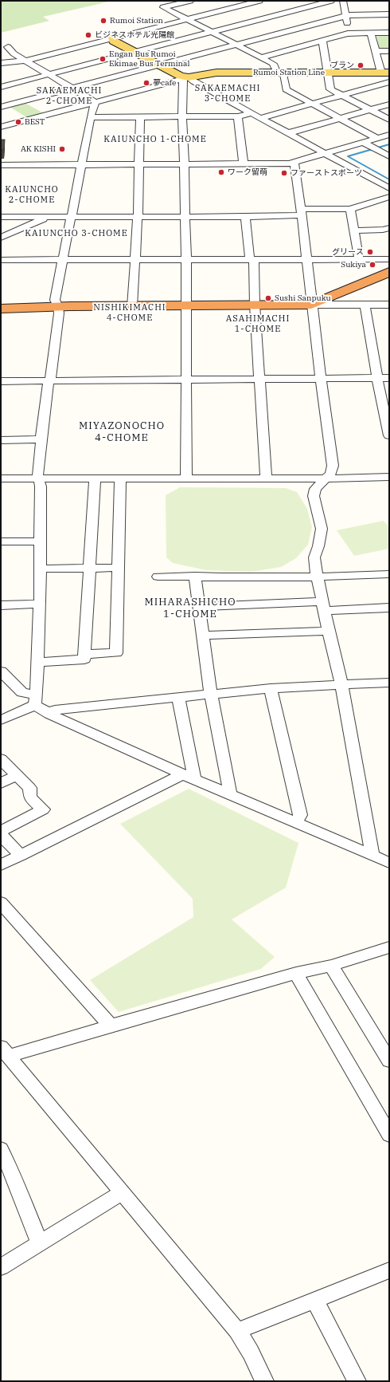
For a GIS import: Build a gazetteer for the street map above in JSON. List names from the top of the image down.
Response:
{
  "streets": {
    "main road": ["Rumoi Station Line"]
  },
  "districts": [
    "SAKAEMACHI 3-CHOME",
    "SAKAEMACHI 2-CHOME",
    "KAIUNCHO 1-CHOME",
    "KAIUNCHO 2-CHOME",
    "KAIUNCHO 3-CHOME",
    "NISHIKIMACHI 4-CHOME",
    "ASAHIMACHI 1-CHOME",
    "MIYAZONOCHO 4-CHOME",
    "MIHARASHICHO 1-CHOME"
  ],
  "places": [
    "Rumoi Station",
    "ビジネスホテル光陽館",
    "Engan Bus Rumoi Ekimae Bus Terminal",
    "ブラン",
    "夢cafe",
    "BEST",
    "AK KISHI",
    "ワーク留萌",
    "ファーストスポーツ",
    "グリース",
    "Sukiya",
    "Sushi Sanpuku"
  ]
}
